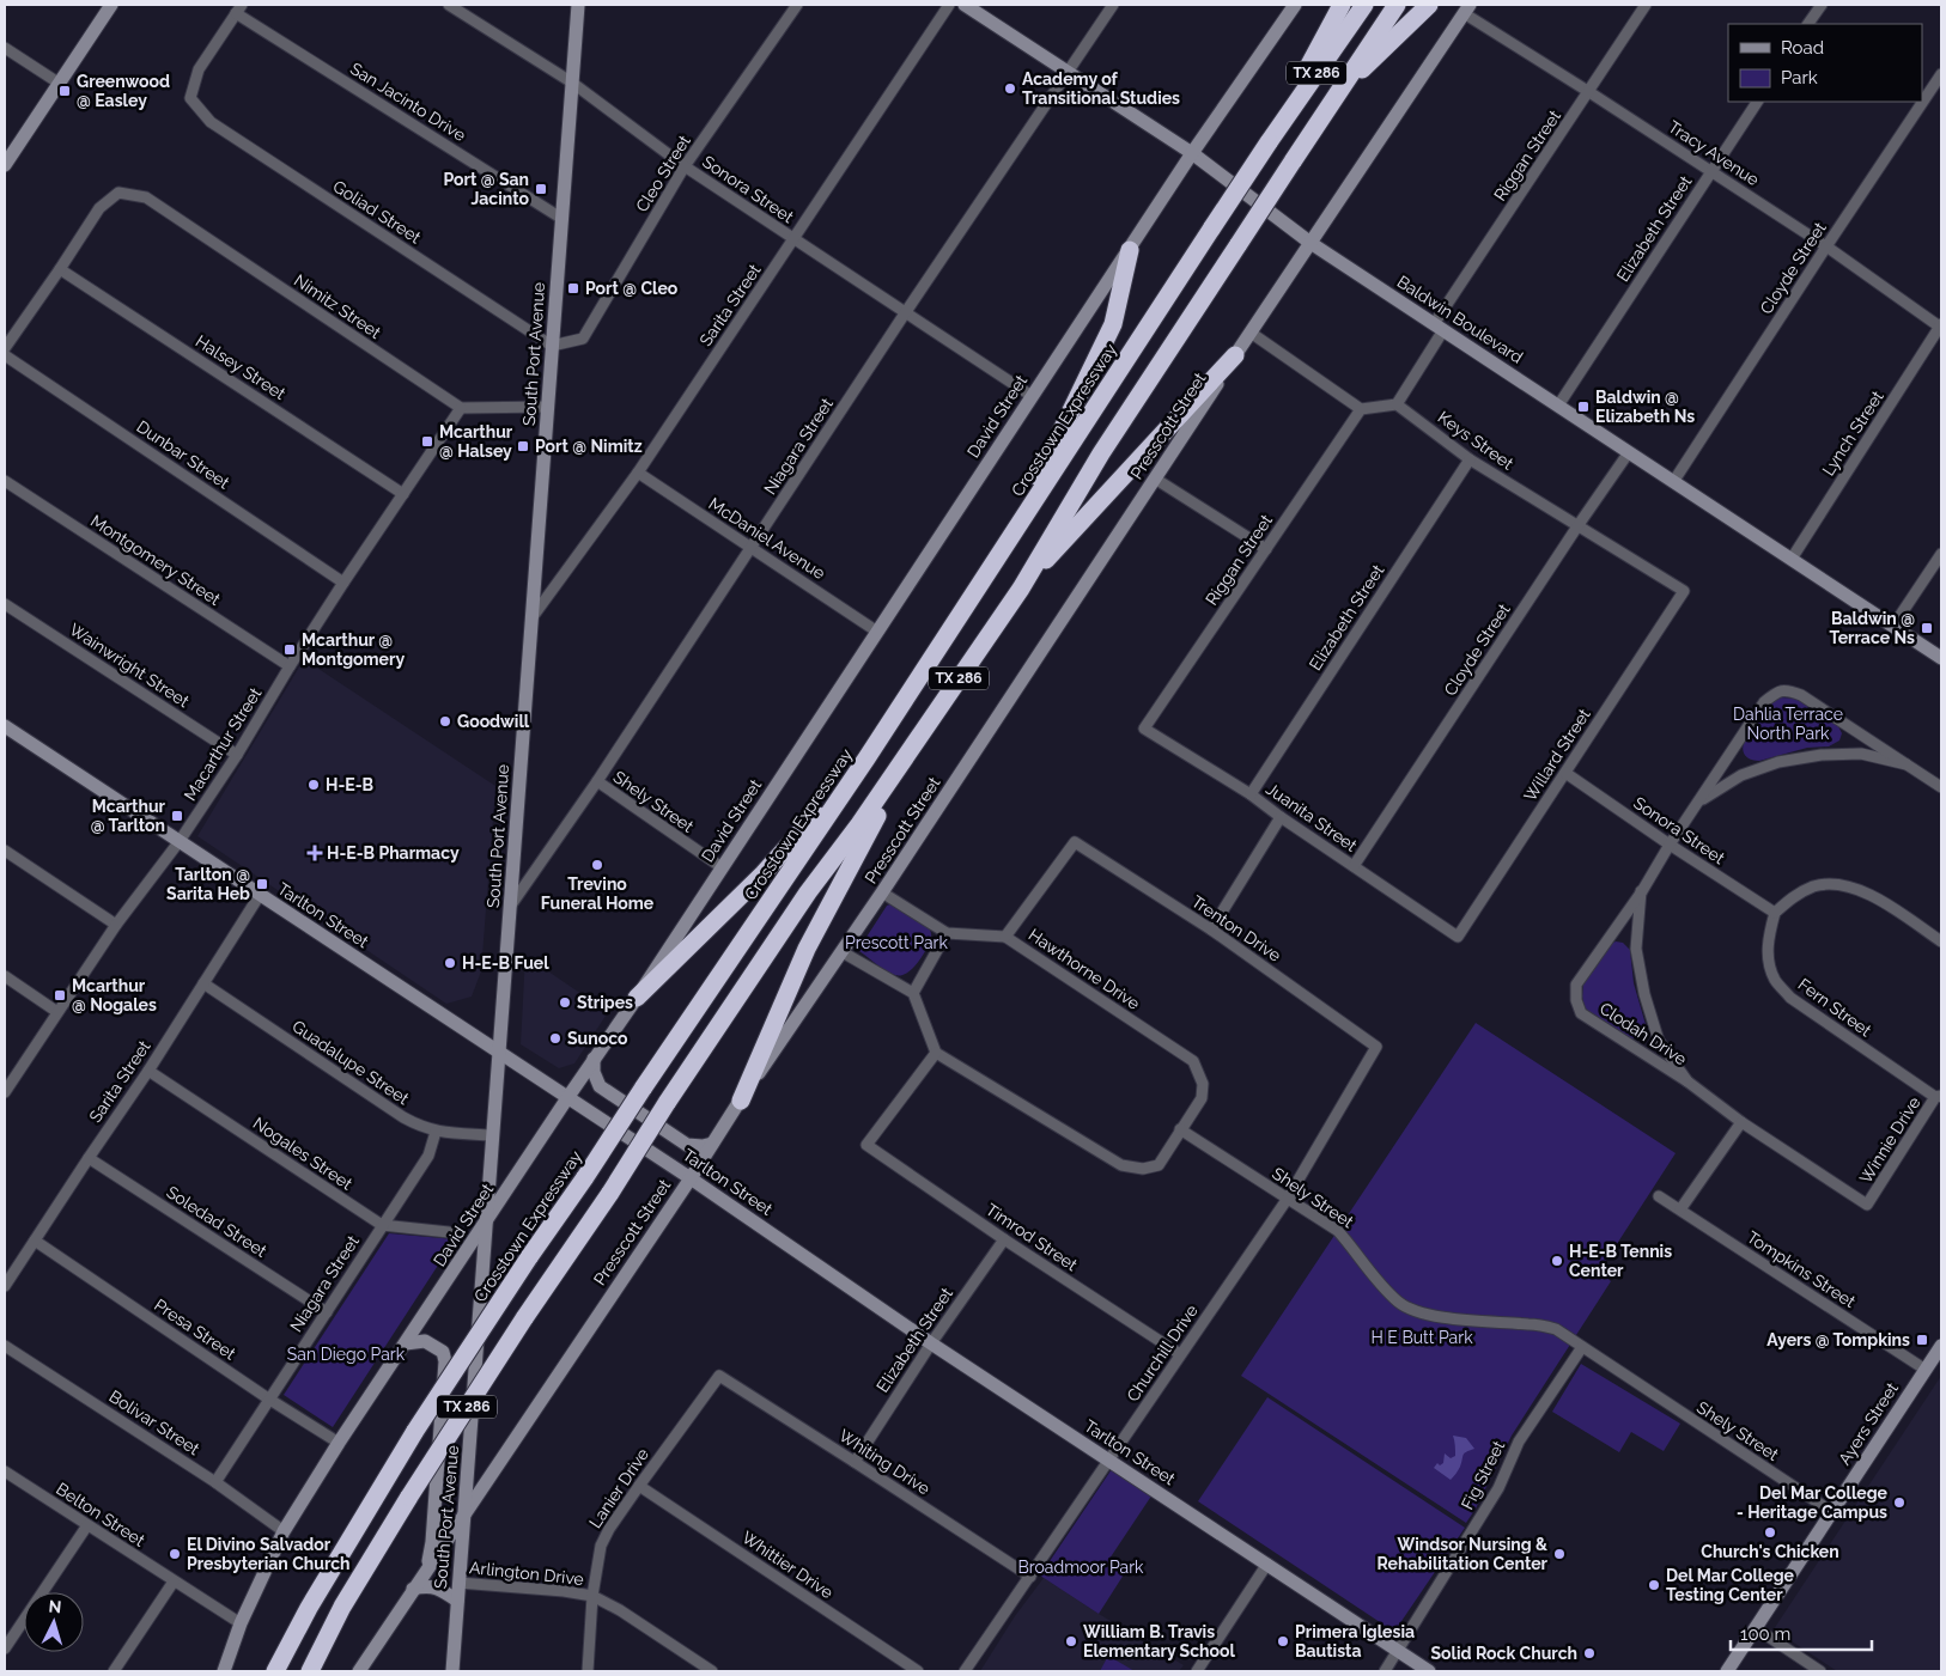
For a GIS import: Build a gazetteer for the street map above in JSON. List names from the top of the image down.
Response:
{
  "streets": {
    "highway": ["TX 286", "Crosstown Expressway"],
    "main road": [
      "Baldwin Boulevard",
      "South Port Avenue",
      "David Street",
      "Presscott Street",
      "Tarlton Street",
      "Ayers Street"
    ],
    "street": [
      "San Jacinto Drive",
      "Tracy Avenue",
      "Riggan Street",
      "Cleo Street",
      "Sonora Street",
      "Goliad Street",
      "Elizabeth Street",
      "Cloyde Street",
      "Sarita Street",
      "Nimitz Street",
      "Halsey Street",
      "Lynch Street",
      "Keys Street",
      "Niagara Street",
      "Dunbar Street",
      "McDaniel Avenue",
      "Montgomery Street",
      "Wainwright Street",
      "Macarthur Street",
      "Willard Street",
      "Shely Street",
      "Juanita Street",
      "Trenton Drive",
      "Hawthorne Drive",
      "Fern Street",
      "Clodah Drive",
      "Guadalupe Street",
      "Winnie Drive",
      "Nogales Street",
      "Soledad Street",
      "Timrod Street",
      "Tompkins Street",
      "Presa Street",
      "Churchill Drive",
      "Bolivar Street",
      "Whiting Drive",
      "Fig Street",
      "Lanier Drive",
      "Belton Street",
      "Whittier Drive",
      "Arlington Drive"
    ]
  },
  "crossings": [
    ["San Jacinto Drive", "Goliad Street"],
    ["San Jacinto Drive", "South Port Avenue"],
    ["Tracy Avenue", "Riggan Street"],
    ["Tracy Avenue", "Elizabeth Street"],
    ["Tracy Avenue", "Cloyde Street"],
    ["Tracy Avenue", "Presscott Street"],
    ["Tracy Avenue", "Lynch Street"],
    ["Riggan Street", "Baldwin Boulevard"],
    ["Riggan Street", "Keys Street"],
    ["Riggan Street", "Juanita Street"],
    ["Cleo Street", "Sonora Street"],
    ["Cleo Street", "Goliad Street"],
    ["Cleo Street", "South Port Avenue"],
    ["Sonora Street", "Sarita Street"],
    ["Sonora Street", "South Port Avenue"],
    ["Sonora Street", "David Street"],
    ["Sonora Street", "Niagara Street"],
    ["Sonora Street", "Willard Street"],
    ["Sonora Street", "Fern Street"],
    ["Sonora Street", "Clodah Drive"],
    ["Goliad Street", "South Port Avenue"],
    ["Elizabeth Street", "Baldwin Boulevard"],
    ["Elizabeth Street", "Keys Street"],
    ["Elizabeth Street", "Juanita Street"],
    ["Elizabeth Street", "Tarlton Street"],
    ["Elizabeth Street", "Timrod Street"],
    ["Elizabeth Street", "Whiting Drive"],
    ["Cloyde Street", "Baldwin Boulevard"],
    ["Cloyde Street", "Keys Street"],
    ["Cloyde Street", "Juanita Street"],
    ["Sarita Street", "South Port Avenue"],
    ["Sarita Street", "McDaniel Avenue"],
    ["Sarita Street", "Tarlton Street"],
    ["Sarita Street", "Guadalupe Street"],
    ["Sarita Street", "Nogales Street"],
    ["Sarita Street", "Soledad Street"],
    ["Sarita Street", "Presa Street"],
    ["Nimitz Street", "Halsey Street"],
    ["Nimitz Street", "Macarthur Street"],
    ["Baldwin Boulevard", "David Street"],
    ["Baldwin Boulevard", "Presscott Street"],
    ["Baldwin Boulevard", "Lynch Street"],
    ["Baldwin Boulevard", "Niagara Street"],
    ["South Port Avenue", "David Street"],
    ["South Port Avenue", "Presscott Street"],
    ["South Port Avenue", "Niagara Street"],
    ["South Port Avenue", "Tarlton Street"],
    ["South Port Avenue", "Guadalupe Street"],
    ["South Port Avenue", "Arlington Drive"],
    ["Halsey Street", "Macarthur Street"],
    ["David Street", "McDaniel Avenue"],
    ["David Street", "Shely Street"],
    ["David Street", "Tarlton Street"],
    ["David Street", "Presa Street"],
    ["David Street", "Bolivar Street"],
    ["David Street", "Belton Street"],
    ["Presscott Street", "Tarlton Street"],
    ["Presscott Street", "Hawthorne Drive"],
    ["Keys Street", "Willard Street"],
    ["Niagara Street", "McDaniel Avenue"],
    ["Niagara Street", "Shely Street"],
    ["Niagara Street", "Guadalupe Street"],
    ["Niagara Street", "Nogales Street"],
    ["Niagara Street", "Soledad Street"],
    ["Niagara Street", "Presa Street"],
    ["Niagara Street", "Bolivar Street"],
    ["Dunbar Street", "Macarthur Street"],
    ["Montgomery Street", "Macarthur Street"],
    ["Wainwright Street", "Macarthur Street"],
    ["Macarthur Street", "Tarlton Street"],
    ["Willard Street", "Juanita Street"],
    ["Shely Street", "Hawthorne Drive"],
    ["Shely Street", "Churchill Drive"],
    ["Shely Street", "Ayers Street"],
    ["Shely Street", "Fig Street"],
    ["Tarlton Street", "Churchill Drive"],
    ["Tarlton Street", "Fig Street"],
    ["Trenton Drive", "Hawthorne Drive"],
    ["Trenton Drive", "Churchill Drive"],
    ["Fern Street", "Winnie Drive"],
    ["Clodah Drive", "Winnie Drive"],
    ["Timrod Street", "Churchill Drive"],
    ["Tompkins Street", "Ayers Street"],
    ["Churchill Drive", "Whiting Drive"],
    ["Whiting Drive", "Lanier Drive"],
    ["Lanier Drive", "Whittier Drive"],
    ["Lanier Drive", "Arlington Drive"]
  ],
  "parks": [
    "Dahlia Terrace North Park",
    "Prescott Park",
    "H E Butt Park",
    "San Diego Park",
    "Broadmoor Park"
  ],
  "places": {
    "other": [
      "Academy of Transitional Studies",
      "Goodwill",
      "H-E-B",
      "Trevino Funeral Home",
      "H-E-B Fuel",
      "Stripes",
      "Sunoco",
      "H-E-B Tennis Center",
      "Del Mar College - Heritage Campus",
      "Church's Chicken",
      "El Divino Salvador Presbyterian Church",
      "Windsor Nursing & Rehabilitation Center",
      "Del Mar College Testing Center",
      "William B. Travis Elementary School",
      "Primera Iglesia Bautista",
      "Solid Rock Church"
    ],
    "transit": [
      "Greenwood @ Easley",
      "Port @ San Jacinto",
      "Port @ Cleo",
      "Baldwin @ Elizabeth Ns",
      "Mcarthur @ Halsey",
      "Port @ Nimitz",
      "Baldwin @ Terrace Ns",
      "Mcarthur @ Montgomery",
      "Mcarthur @ Tarlton",
      "Tarlton @ Sarita Heb",
      "Mcarthur @ Nogales",
      "Ayers @ Tompkins"
    ],
    "health": ["H-E-B Pharmacy"]
  },
  "legend": ["Road", "Park"],
  "scale_bar": "100 m",
  "north": "top"
}
